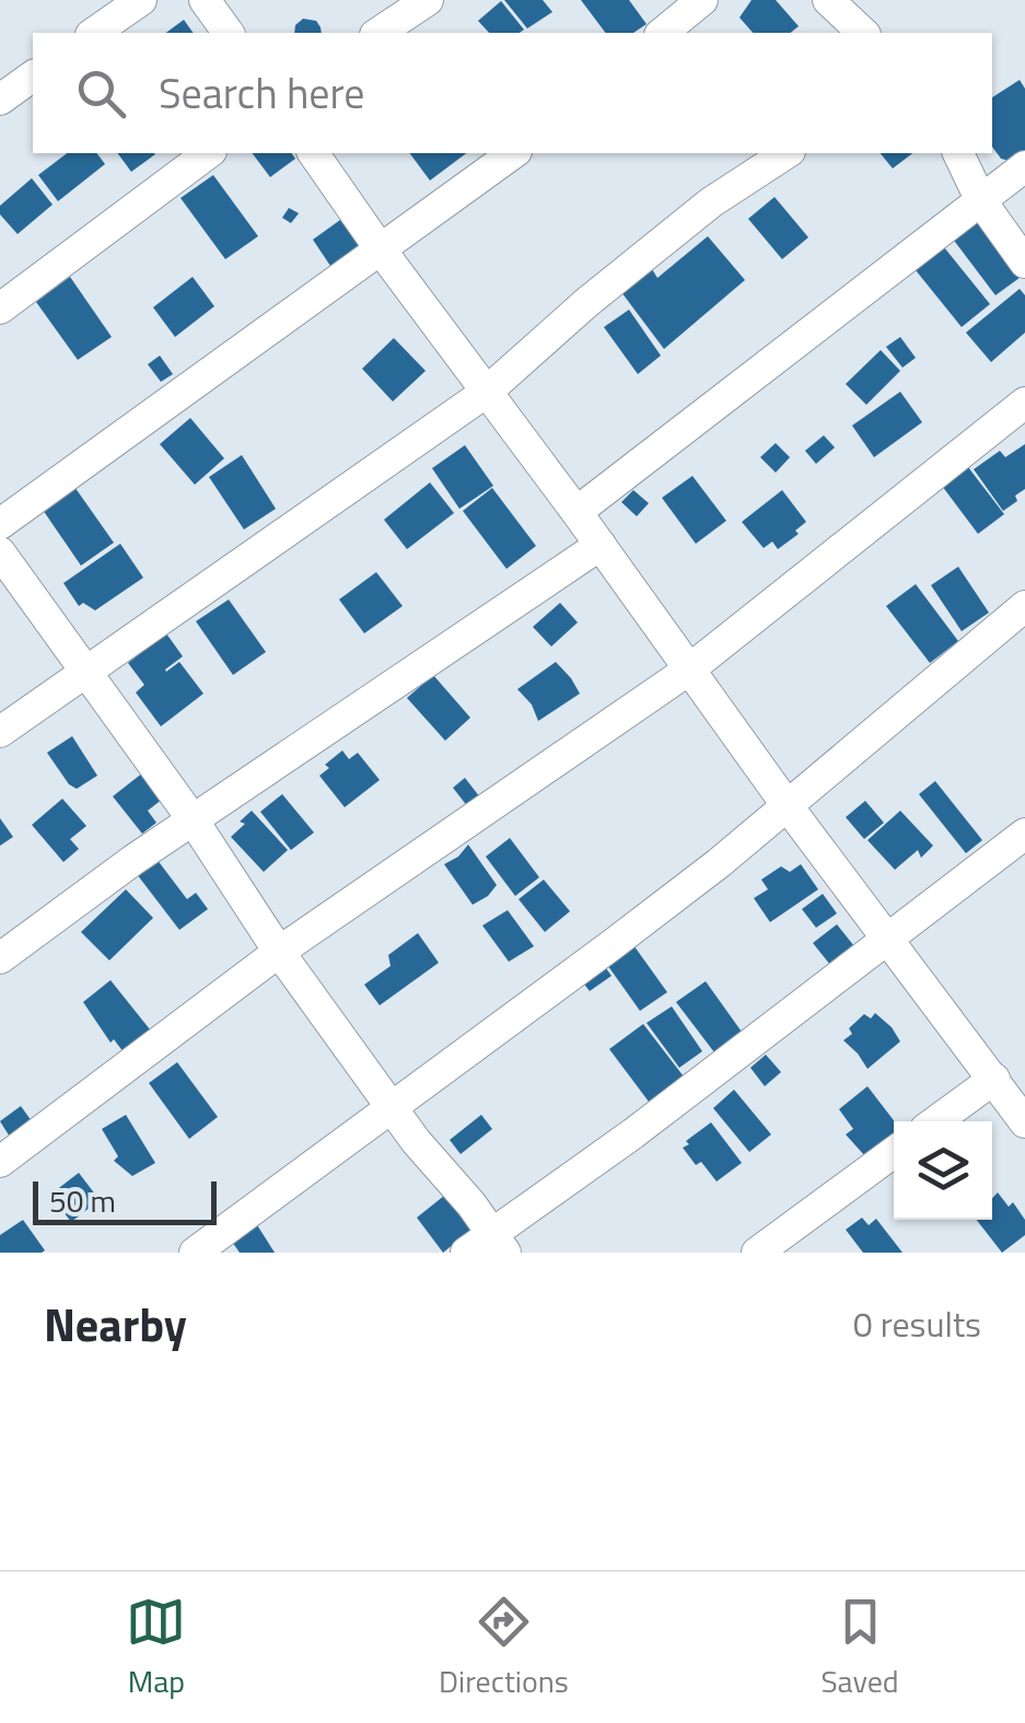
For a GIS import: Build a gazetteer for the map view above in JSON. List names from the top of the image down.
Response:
{
  "scale_bar": "50 m",
  "page": {
    "search": "Search here",
    "scale": "50 m",
    "heading": ["Nearby", "0 results"],
    "nav": ["Map", "Directions", "Saved"]
  }
}
